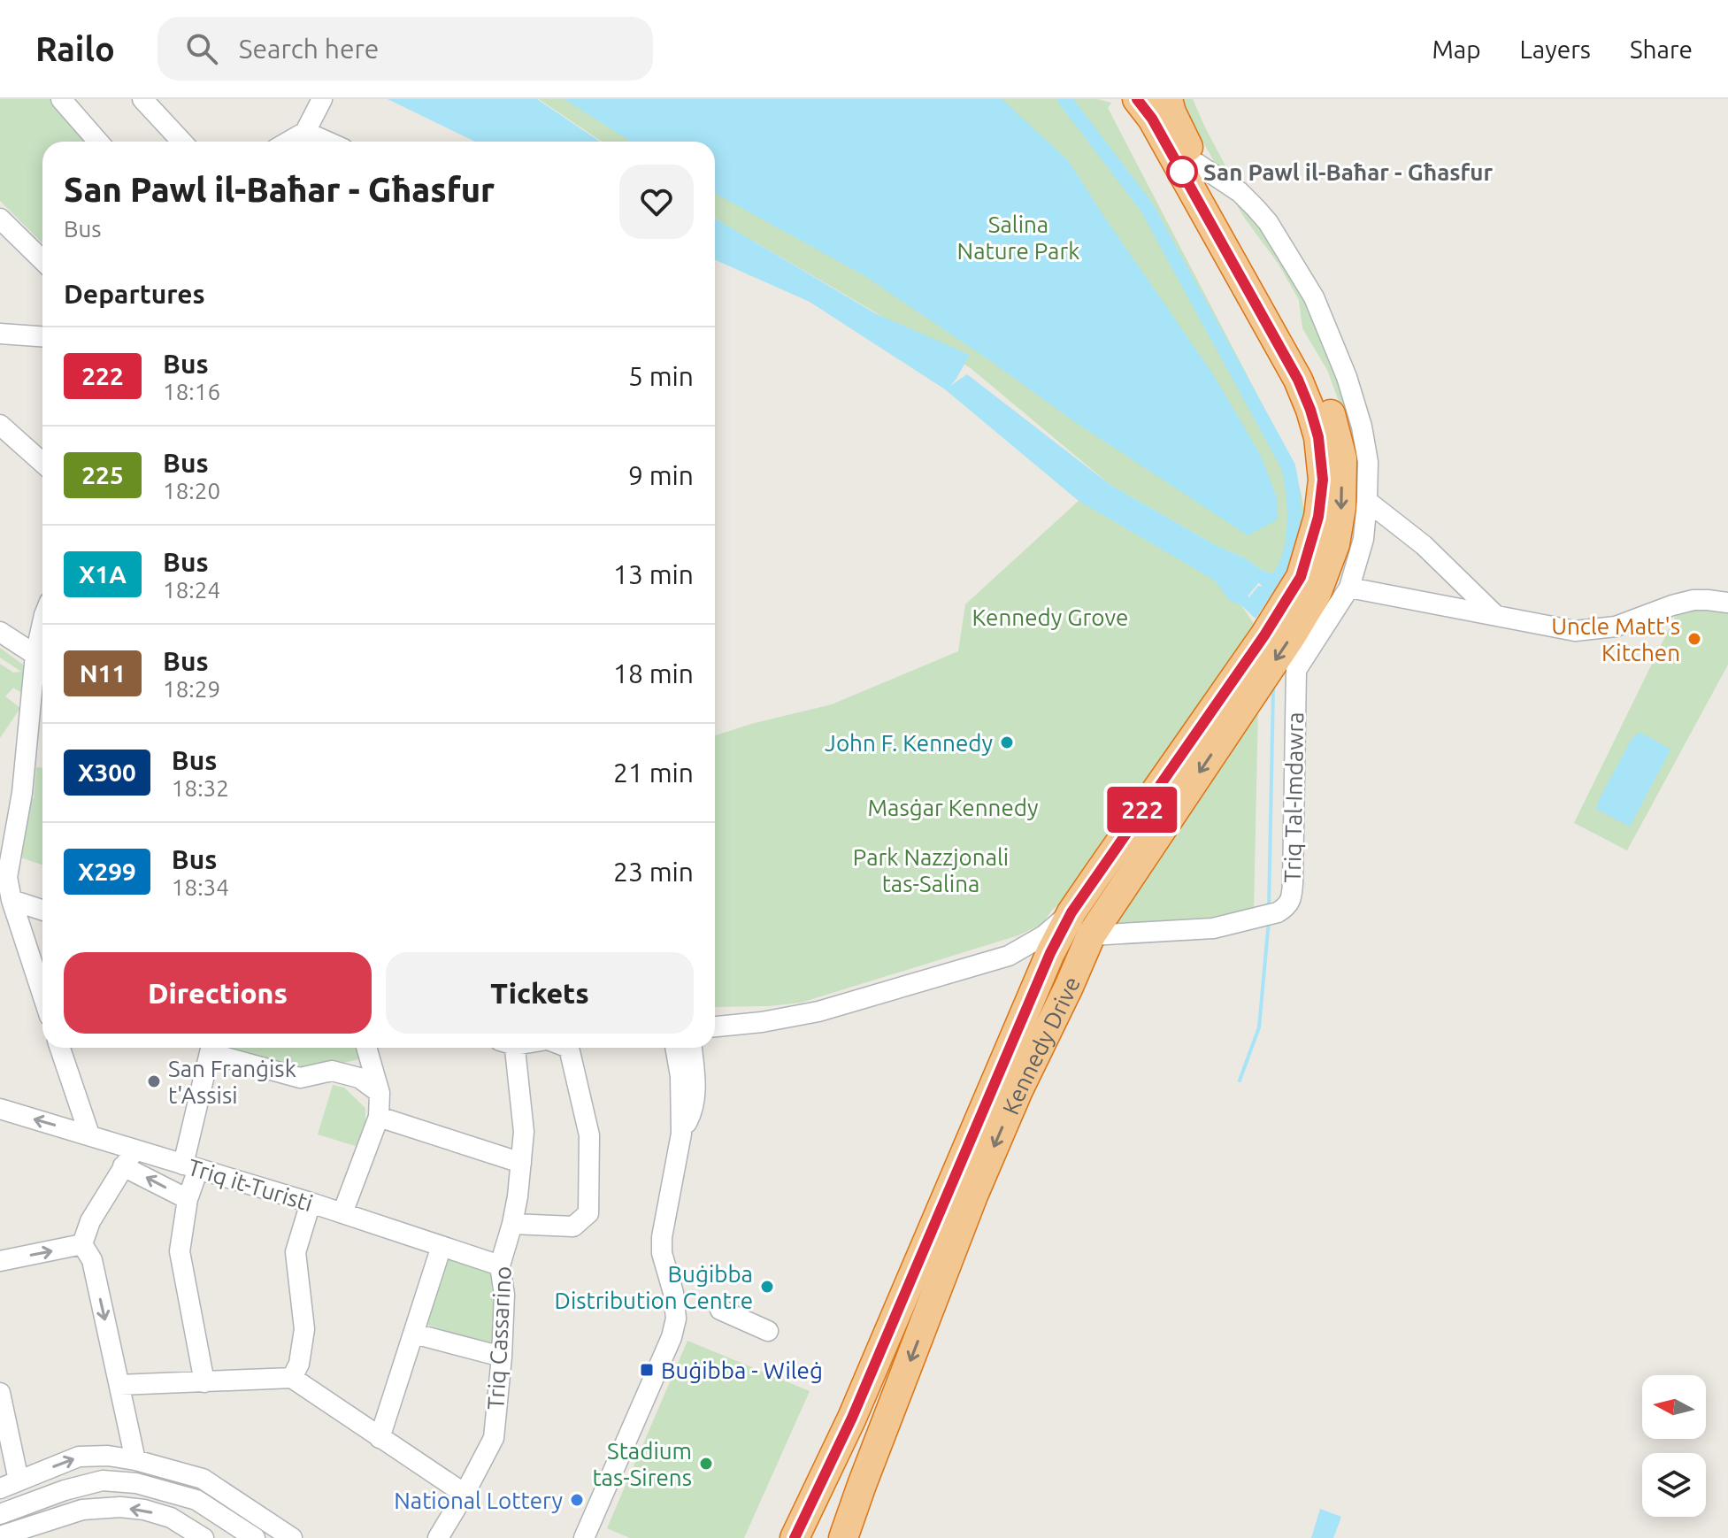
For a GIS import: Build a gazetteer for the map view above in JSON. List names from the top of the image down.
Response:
{
  "streets": {
    "highway": ["Kennedy Drive"],
    "street": ["Triq Tal-Imdawra", "Triq it-Turisti", "Triq Cassarino"]
  },
  "crossings": [
    ["Triq Tal-Imdawra", "Kennedy Drive"],
    ["Triq it-Turisti", "Triq Cassarino"]
  ],
  "parks": [
    "Salina Nature Park",
    "Kennedy Grove",
    "Masġar Kennedy",
    "Park Nazzjonali tas-Salina"
  ],
  "places": {
    "other": [
      "San Pawl il-Baħar - Għasfur",
      "Uncle Matt's Kitchen",
      "John F. Kennedy",
      "San Franġisk t'Assisi",
      "Buġibba Distribution Centre",
      "Stadium tas-Sirens",
      "National Lottery"
    ],
    "transit": ["Buġibba - Wileġ"]
  },
  "lines": ["bus line 222"],
  "north": "left",
  "page": {
    "header": "Railo",
    "search": "Search here",
    "nav": ["Map", "Layers", "Share"],
    "on_map": "222",
    "heading": [
      ["San Pawl il-Baħar - Għasfur", "Bus"],
      "Departures"
    ],
    "list": [
      {
        "mark": "222",
        "name": "Bus",
        "note": "18:16",
        "value": "5 min"
      },
      {
        "mark": "225",
        "name": "Bus",
        "note": "18:20",
        "value": "9 min"
      },
      {
        "mark": "X1A",
        "name": "Bus",
        "note": "18:24",
        "value": "13 min"
      },
      {
        "mark": "N11",
        "name": "Bus",
        "note": "18:29",
        "value": "18 min"
      },
      {
        "mark": "X300",
        "name": "Bus",
        "note": "18:32",
        "value": "21 min"
      },
      {
        "mark": "X299",
        "name": "Bus",
        "note": "18:34",
        "value": "23 min"
      }
    ],
    "buttons": ["Directions", "Tickets"]
  }
}
